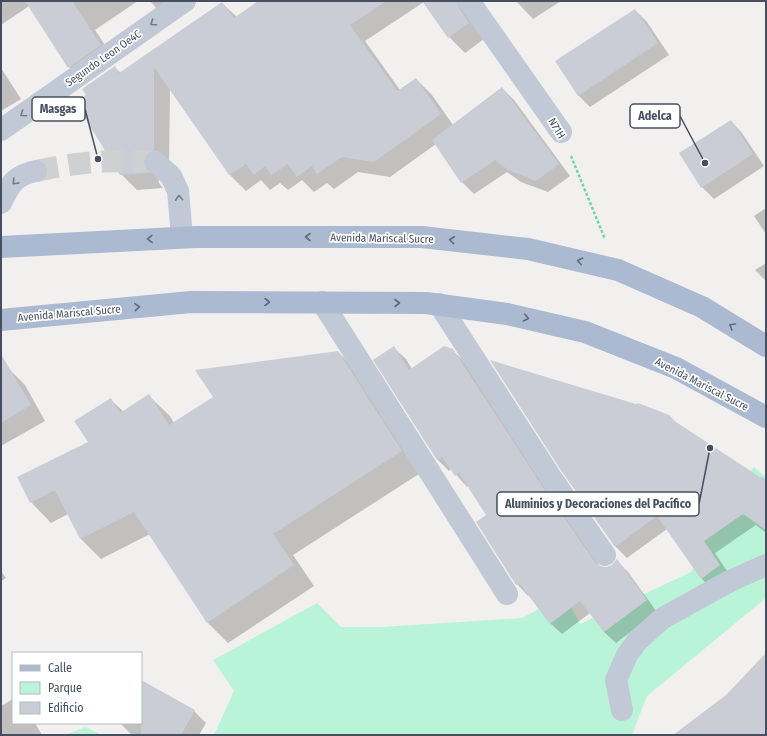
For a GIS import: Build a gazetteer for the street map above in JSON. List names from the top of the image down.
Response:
{
  "streets": {
    "main road": ["Avenida Mariscal Sucre"],
    "street": ["Segundo Leon Oe4C", "N71H"]
  },
  "crossings": [
    ["N71H", "Avenida Mariscal Sucre"]
  ],
  "one_way": ["Segundo Leon Oe4C"],
  "places": ["Masgas", "Adelca", "Aluminios y Decoraciones del Pacífico"],
  "legend": ["Calle", "Parque", "Edificio"]
}
